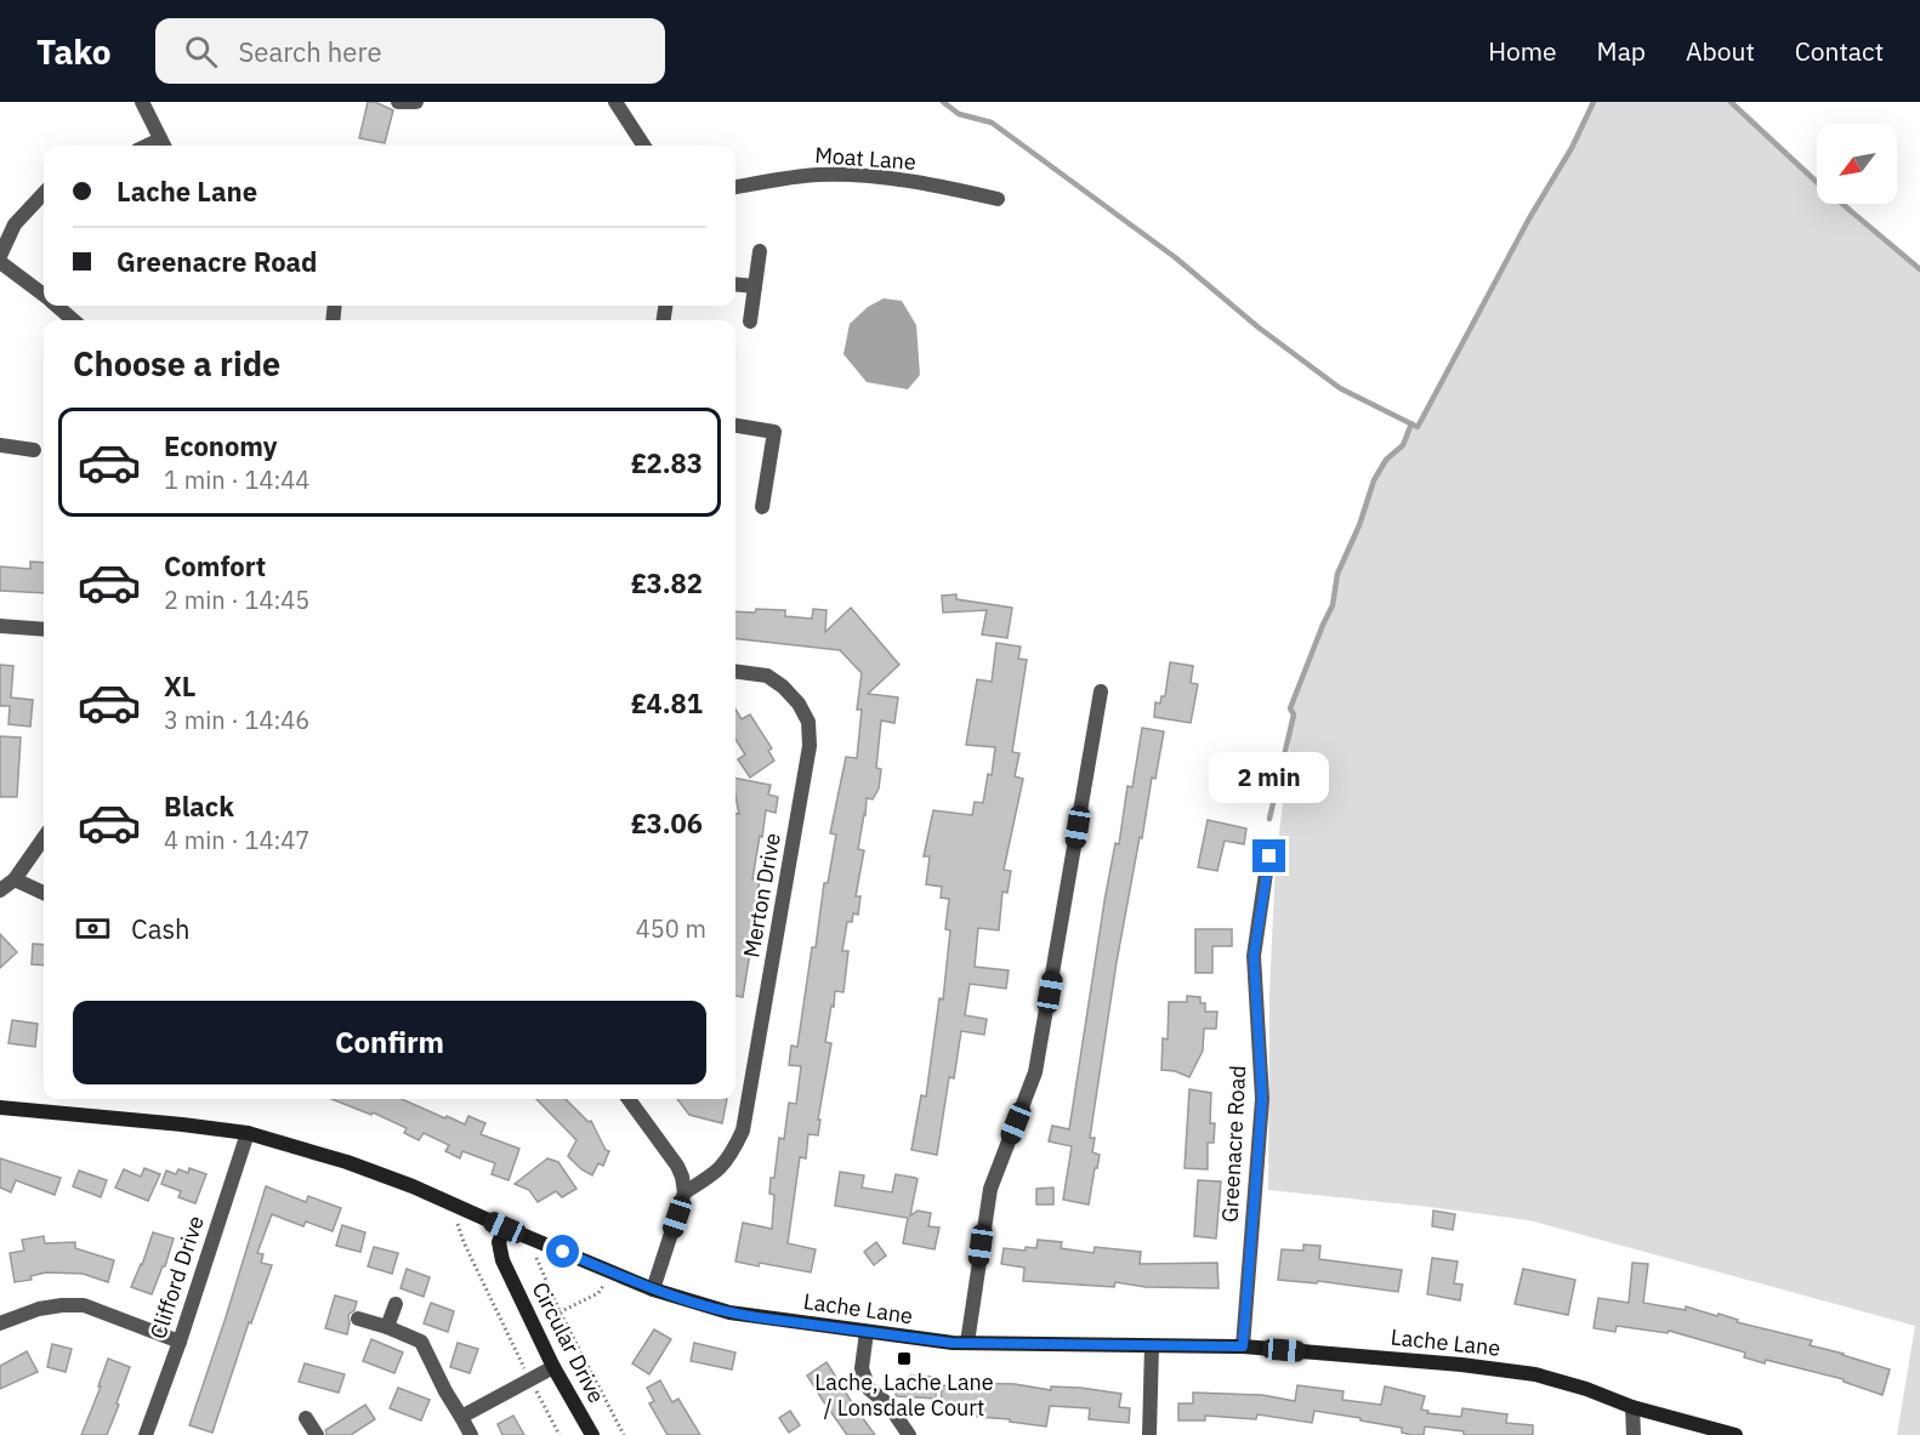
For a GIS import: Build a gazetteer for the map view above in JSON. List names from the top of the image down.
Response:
{
  "streets": {
    "street": [
      "Moat Lane",
      "Merton Drive",
      "Greenacre Road",
      "Clifford Drive",
      "Lache Lane",
      "Circular Drive"
    ]
  },
  "crossings": [
    ["Greenacre Road", "Lache Lane"],
    ["Clifford Drive", "Lache Lane"],
    ["Lache Lane", "Circular Drive"]
  ],
  "places": {
    "transit": ["Lache, Lache Lane / Lonsdale Court"]
  },
  "north": "bottom left",
  "page": {
    "header": "Tako",
    "search": "Search here",
    "nav": [
      "Home",
      "Map",
      "About",
      "Contact"
    ],
    "banner": ["Lache Lane", "Greenacre Road"],
    "heading": "Choose a ride",
    "list": [
      {
        "name": "Economy",
        "note": "1 min · 14:44",
        "value": "£2.83"
      },
      {
        "name": "Comfort",
        "note": "2 min · 14:45",
        "value": "£3.82"
      },
      {
        "name": "XL",
        "note": "3 min · 14:46",
        "value": "£4.81"
      },
      {
        "name": "Black",
        "note": "4 min · 14:47",
        "value": "£3.06"
      }
    ],
    "bubble": "2 min",
    "pay": ["Cash", "450 m"],
    "buttons": "Confirm"
  }
}
